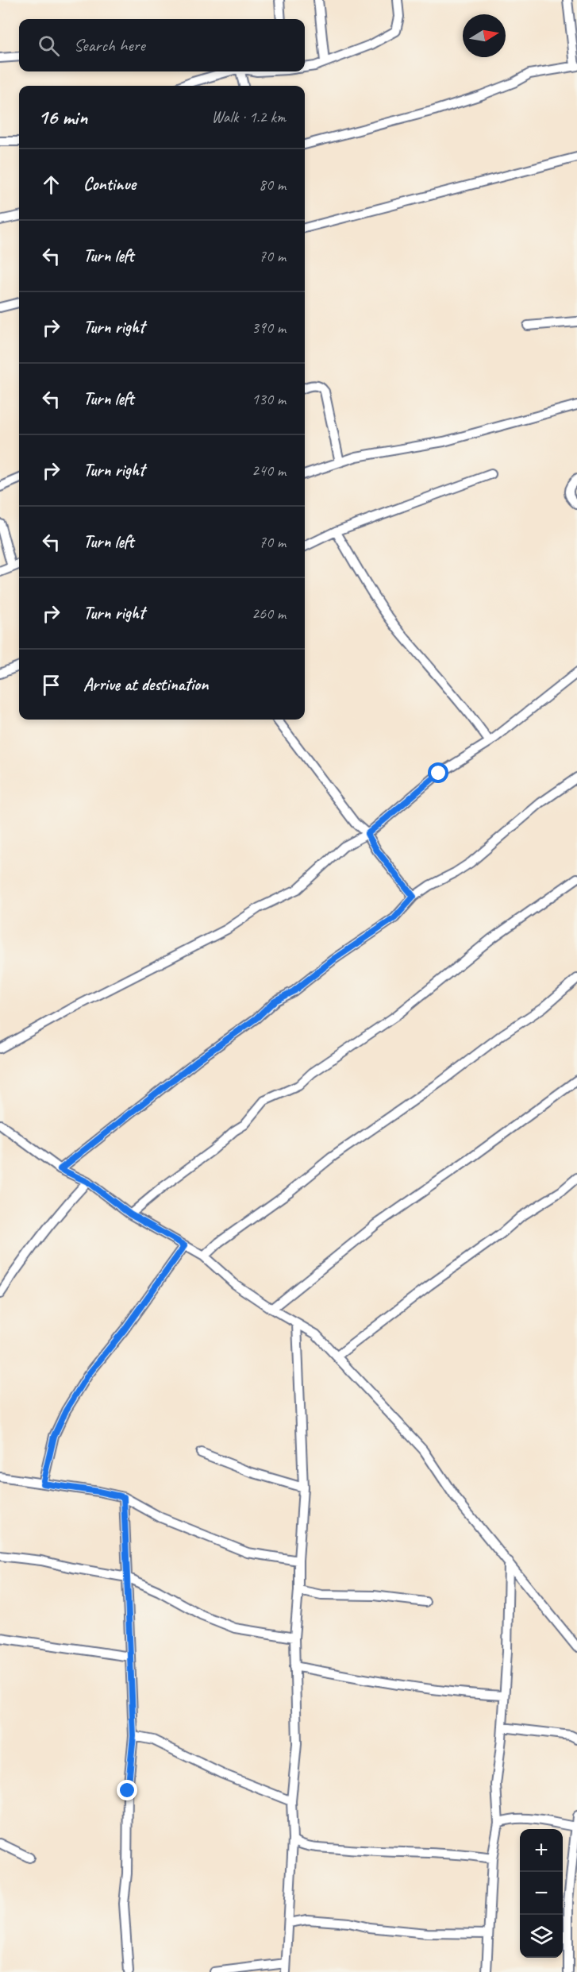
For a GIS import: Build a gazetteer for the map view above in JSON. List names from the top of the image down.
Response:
{
  "north": "right",
  "page": {
    "search": "Search here",
    "heading": ["16 min", "Walk · 1.2 km"],
    "list": [
      ["Continue", "80 m"],
      ["Turn left", "70 m"],
      ["Turn right", "390 m"],
      ["Turn left", "130 m"],
      ["Turn right", "240 m"],
      ["Turn left", "70 m"],
      ["Turn right", "260 m"],
      "Arrive at destination"
    ],
    "map_buttons": ["+", "−"]
  }
}
